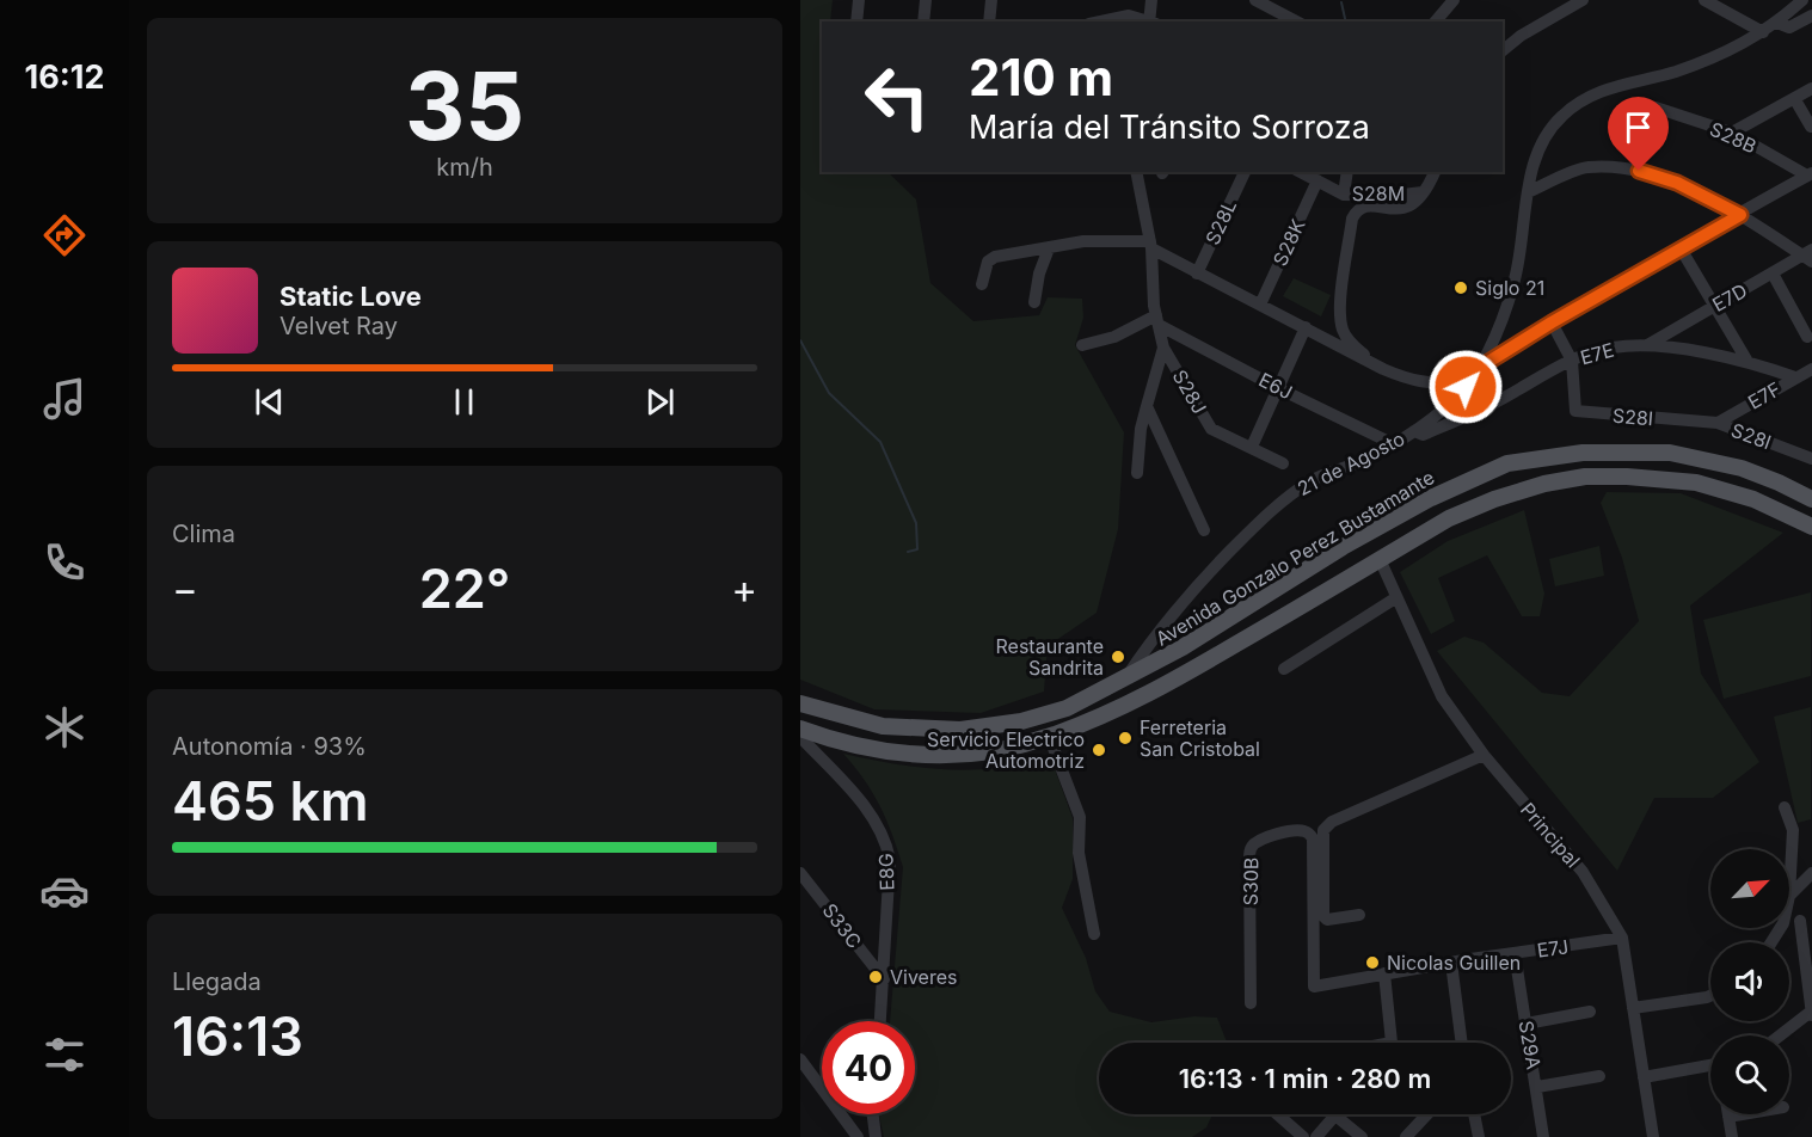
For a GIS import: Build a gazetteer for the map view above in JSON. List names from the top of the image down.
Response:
{
  "streets": {
    "main road": ["Avenida Gonzalo Perez Bustamante"],
    "street": [
      "S28B",
      "S28M",
      "S28L",
      "S28K",
      "E7D",
      "E7E",
      "E6J",
      "S28J",
      "E7F",
      "S28I",
      "S28l",
      "21 de Agosto",
      "Principal",
      "E8G",
      "S30B",
      "S33C",
      "E7J",
      "S29A"
    ]
  },
  "crossings": [
    ["S28M", "S28K"],
    ["E7D", "E7E"],
    ["E7E", "E7F"],
    ["E7E", "S28I"],
    ["E7E", "21 de Agosto"],
    ["E6J", "21 de Agosto"],
    ["E7F", "S28l"],
    ["S28I", "S28l"],
    ["21 de Agosto", "Avenida Gonzalo Perez Bustamante"],
    ["Principal", "E7J"],
    ["E8G", "S33C"],
    ["S30B", "E7J"],
    ["E7J", "S29A"]
  ],
  "places": [
    "Siglo 21",
    "Restaurante Sandrita",
    "Ferreteria San Cristobal",
    "Servicio Electrico Automotriz",
    "Nicolas Guillen",
    "Viveres"
  ],
  "north": "top right",
  "page": {
    "tabs": "16:12",
    "tile": [
      ["35", "km/h"],
      "Clima",
      ["Autonomía · 93%", "465 km"],
      ["Llegada", "16:13"]
    ],
    "turn": ["210 m", "María del Tránsito Sorroza"],
    "song": ["Static Love", "Velvet Ray"],
    "heat": ["−", "22°", "+"],
    "limit": "40",
    "trip": "16:13 · 1 min · 280 m"
  }
}
